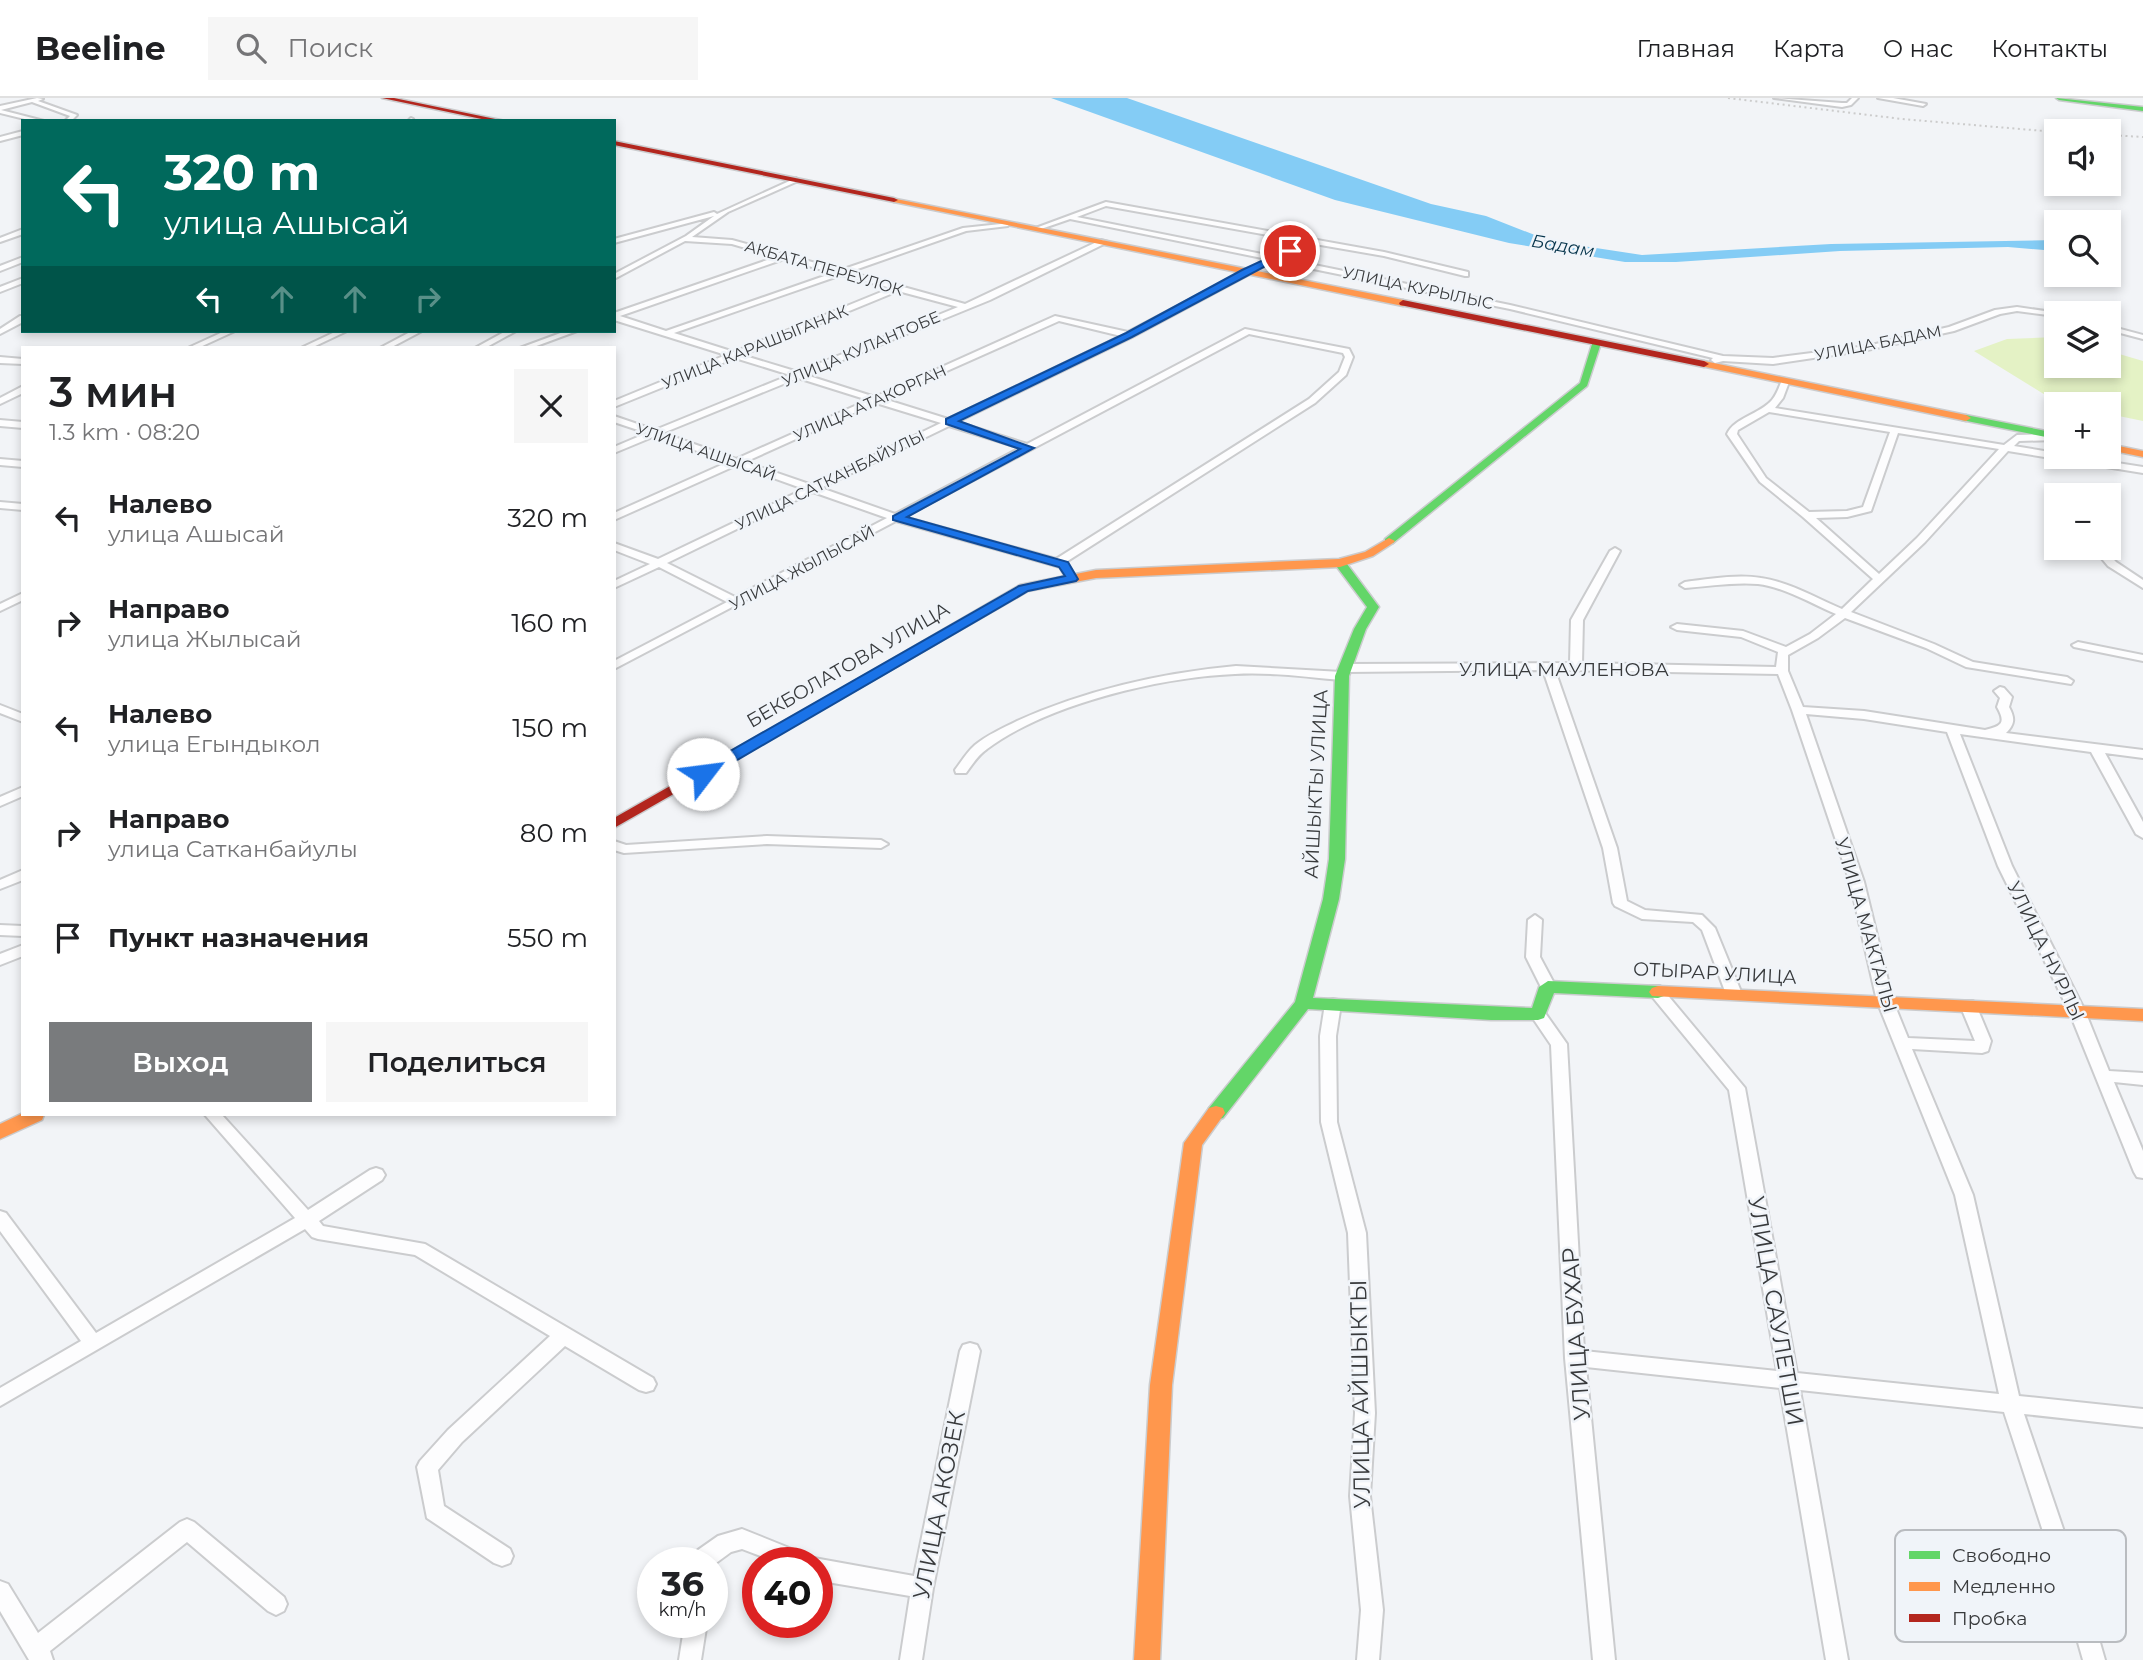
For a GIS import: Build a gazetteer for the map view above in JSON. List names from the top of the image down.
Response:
{
  "streets": {
    "main road": ["БЕКБОЛАТОВА УЛИЦА", "АЙШЫКТЫ УЛИЦА", "ОТЫРАР УЛИЦА"],
    "street": [
      "АКБАТА ПЕРЕУЛОК",
      "УЛИЦА КУРЫЛЫС",
      "УЛИЦА БАДАМ",
      "УЛИЦА КАРАШЫГАНАК",
      "УЛИЦА КУЛАНТОБЕ",
      "УЛИЦА АТАКОРГАН",
      "УЛИЦА АШЫСАЙ",
      "УЛИЦА САТКАНБАЙУЛЫ",
      "УЛИЦА ЖЫЛЫСАЙ",
      "УЛИЦА МАУЛЕНОВА",
      "УЛИЦА МАКТАЛЫ",
      "УЛИЦА НУРЛЫ",
      "УЛИЦА САУЛЕТШИ",
      "УЛИЦА БУХАР",
      "УЛИЦА АЙШЫКТЫ",
      "УЛИЦА АКОЗЕК"
    ]
  },
  "crossings": [
    ["АКБАТА ПЕРЕУЛОК", "УЛИЦА КАРАШЫГАНАК"],
    ["АКБАТА ПЕРЕУЛОК", "УЛИЦА КУЛАНТОБЕ"],
    ["УЛИЦА КУРЫЛЫС", "УЛИЦА БАДАМ"],
    ["УЛИЦА КУРЫЛЫС", "УЛИЦА САТКАНБАЙУЛЫ"],
    ["УЛИЦА КУЛАНТОБЕ", "УЛИЦА АШЫСАЙ"],
    ["УЛИЦА АТАКОРГАН", "УЛИЦА АШЫСАЙ"],
    ["УЛИЦА АТАКОРГАН", "УЛИЦА САТКАНБАЙУЛЫ"],
    ["УЛИЦА АШЫСАЙ", "УЛИЦА САТКАНБАЙУЛЫ"],
    ["УЛИЦА АШЫСАЙ", "УЛИЦА ЖЫЛЫСАЙ"],
    ["УЛИЦА МАУЛЕНОВА", "АЙШЫКТЫ УЛИЦА"],
    ["УЛИЦА МАУЛЕНОВА", "УЛИЦА МАКТАЛЫ"],
    ["УЛИЦА МАКТАЛЫ", "ОТЫРАР УЛИЦА"],
    ["УЛИЦА НУРЛЫ", "ОТЫРАР УЛИЦА"],
    ["ОТЫРАР УЛИЦА", "УЛИЦА САУЛЕТШИ"]
  ],
  "water": ["Бадам"],
  "legend": ["Свободно", "Медленно", "Пробка"],
  "page": {
    "header": "Beeline",
    "search": "Поиск",
    "nav": [
      "Главная",
      "Карта",
      "О нас",
      "Контакты"
    ],
    "map_buttons": ["+", "−"],
    "turn": ["320 m", "улица Ашысай"],
    "heading": ["3 мин", "1.3 km · 08:20"],
    "list": [
      {
        "name": "Налево",
        "note": "улица Ашысай",
        "value": "320 m"
      },
      {
        "name": "Направо",
        "note": "улица Жылысай",
        "value": "160 m"
      },
      {
        "name": "Налево",
        "note": "улица Егындыкол",
        "value": "150 m"
      },
      {
        "name": "Направо",
        "note": "улица Сатканбайулы",
        "value": "80 m"
      },
      {
        "name": "Пункт назначения",
        "value": "550 m"
      }
    ],
    "buttons": ["Выход", "Поделиться"],
    "speed": "36 km/h",
    "limit": "40"
  }
}
